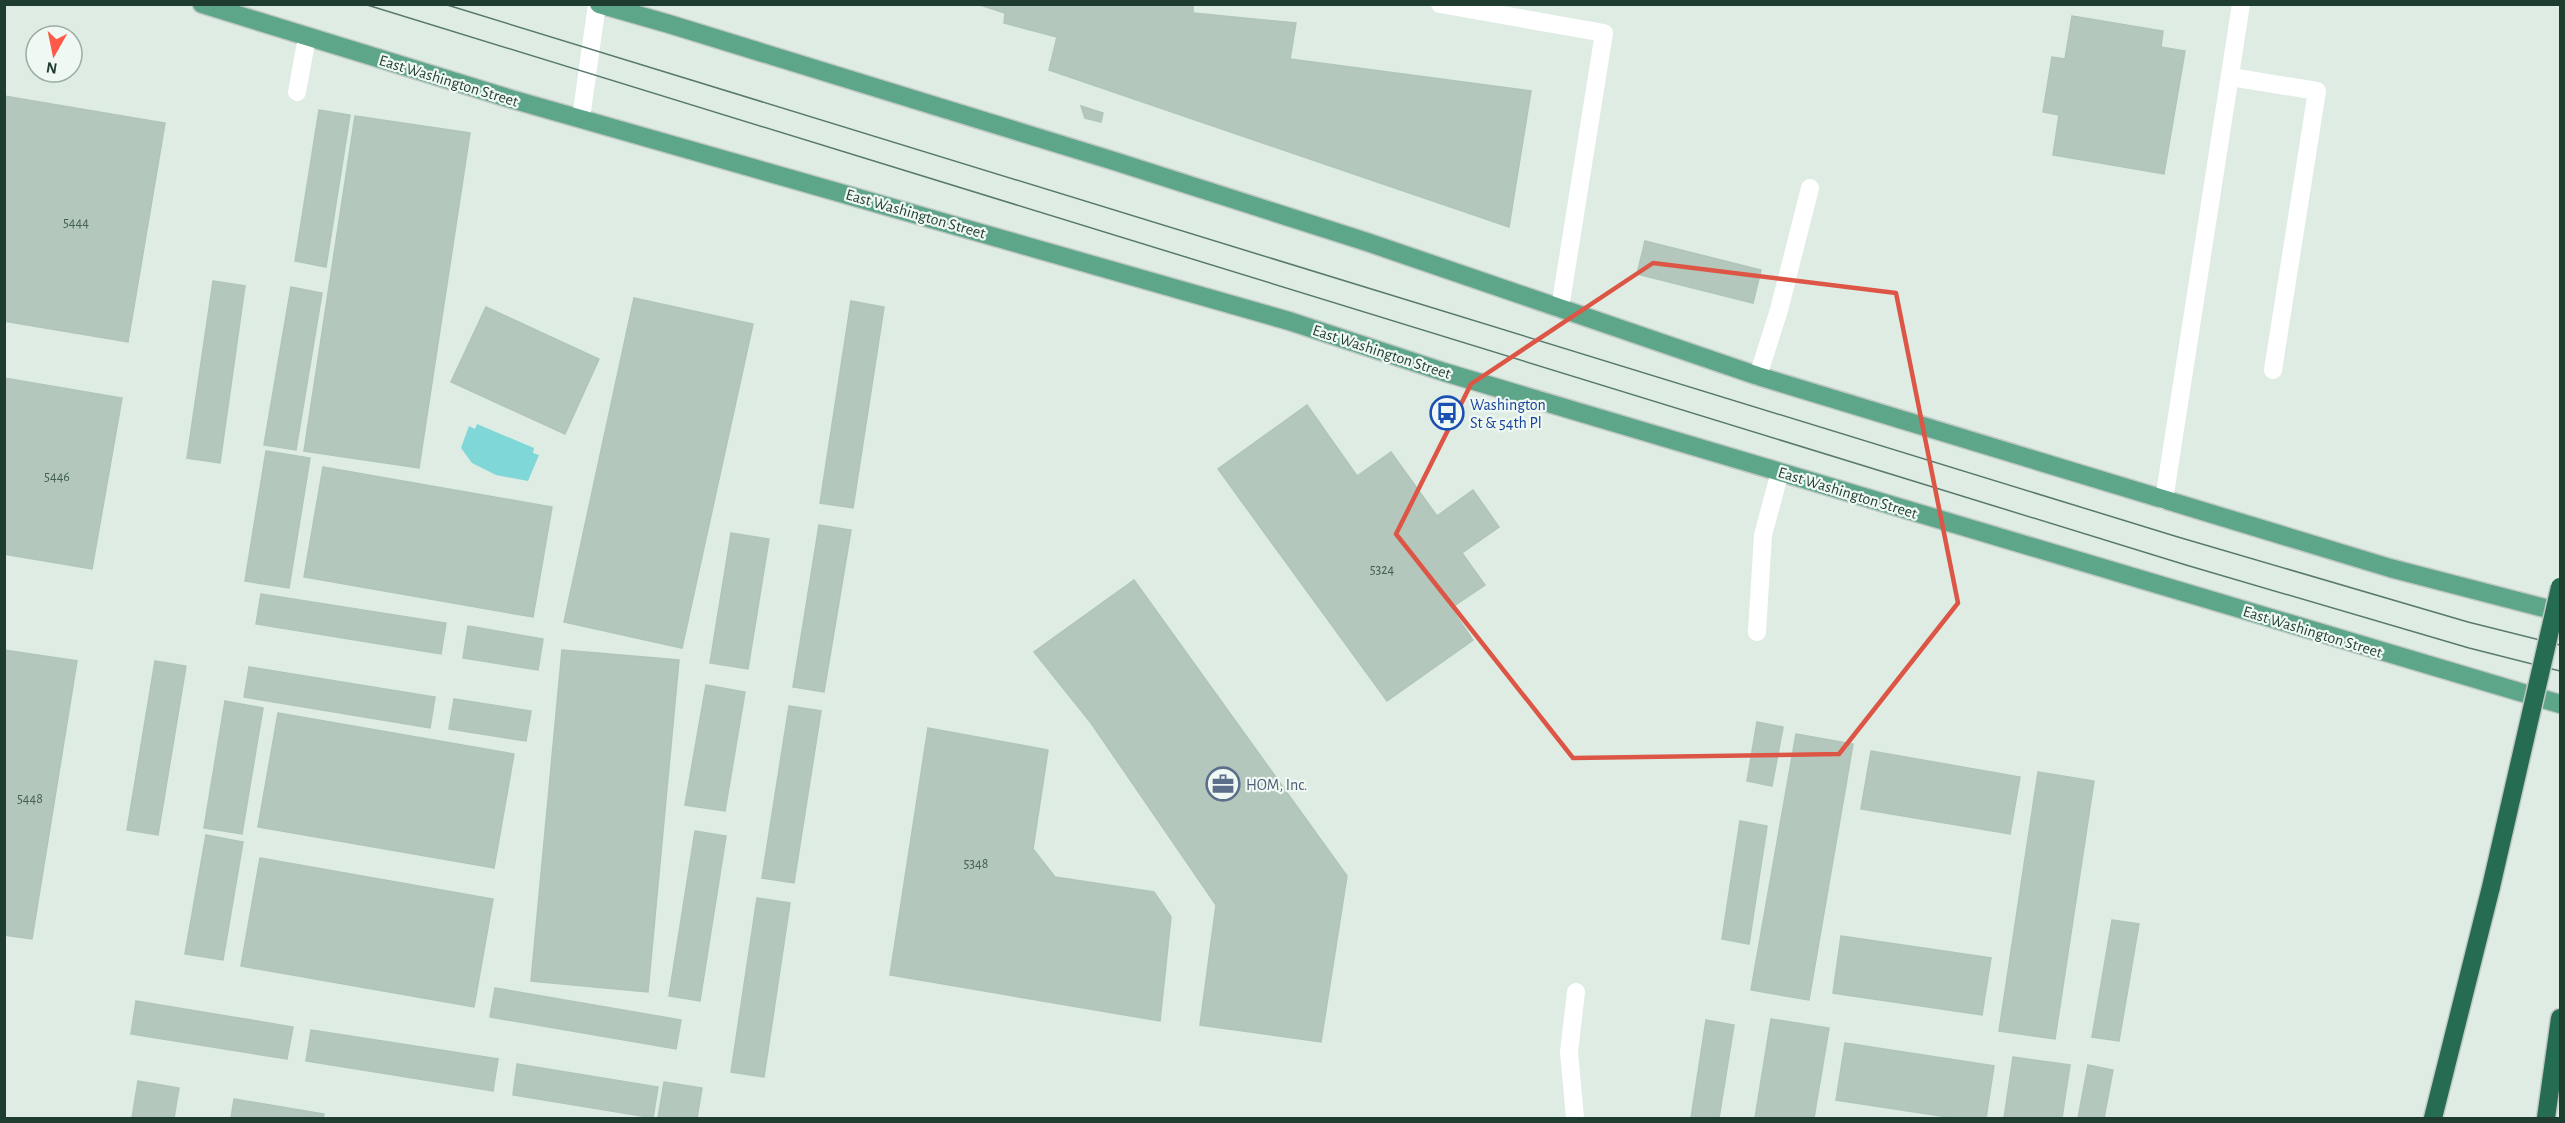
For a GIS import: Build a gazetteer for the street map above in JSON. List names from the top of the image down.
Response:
{
  "streets": {
    "main road": ["East Washington Street"]
  },
  "places": {
    "bus stop": ["Washington St & 54th Pl"],
    "office": ["HOM, Inc."]
  },
  "house_numbers": [
    "5444",
    "5446",
    "5324",
    "5448",
    "5348"
  ],
  "north": "bottom"
}
